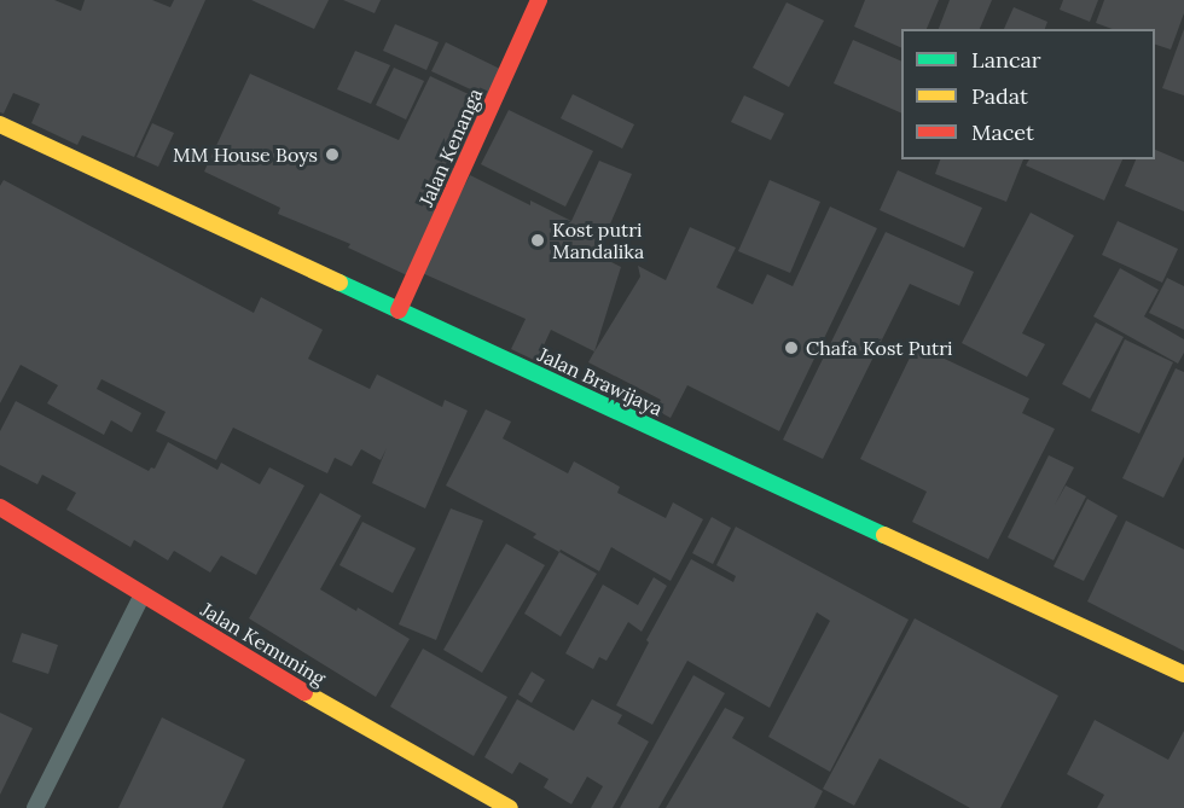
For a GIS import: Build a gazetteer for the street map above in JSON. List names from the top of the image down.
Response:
{
  "streets": {
    "main road": ["Jalan Kenanga", "Jalan Brawijaya", "Jalan Kemuning"]
  },
  "crossings": [
    ["Jalan Kenanga", "Jalan Brawijaya"]
  ],
  "places": ["MM House Boys", "Kost putri Mandalika", "Chafa Kost Putri"],
  "legend": ["Lancar", "Padat", "Macet"]
}
